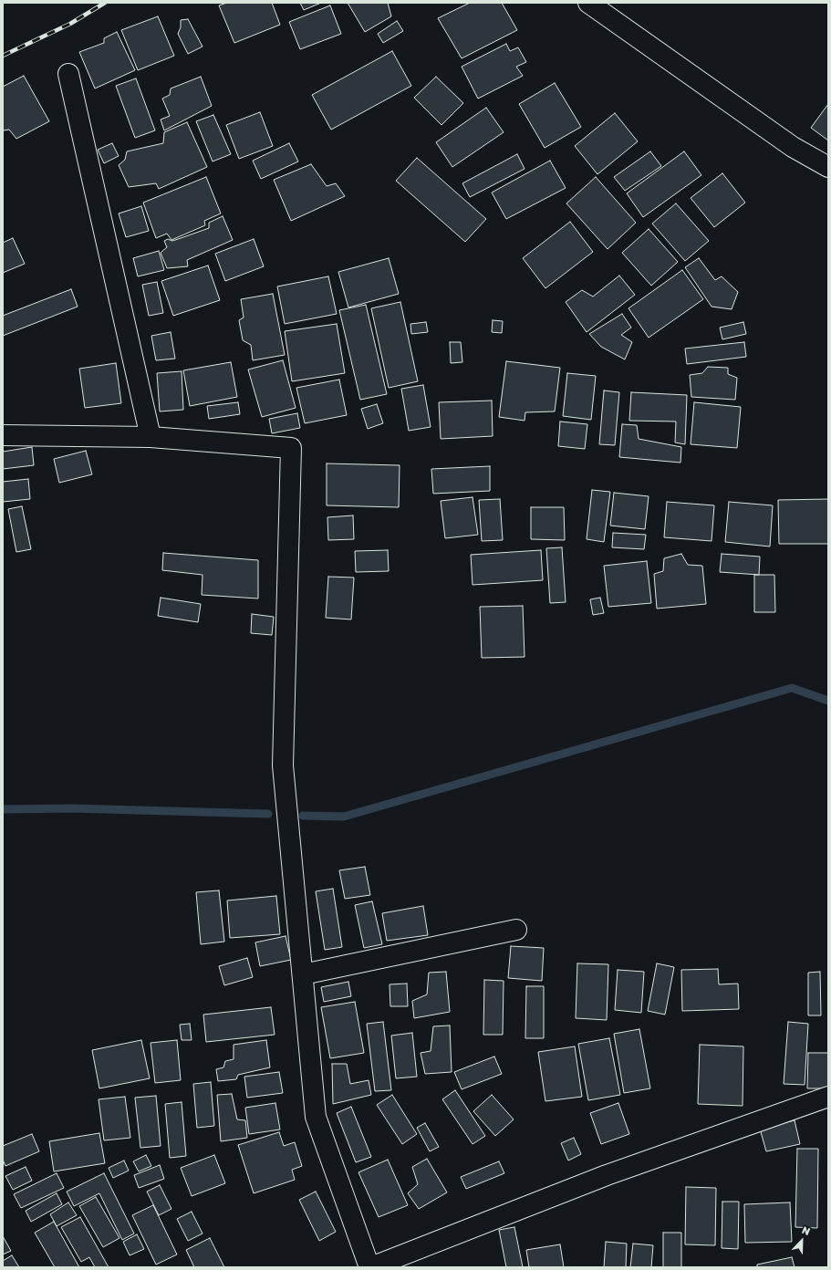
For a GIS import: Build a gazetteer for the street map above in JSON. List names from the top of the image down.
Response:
{
  "north": "top right"
}
